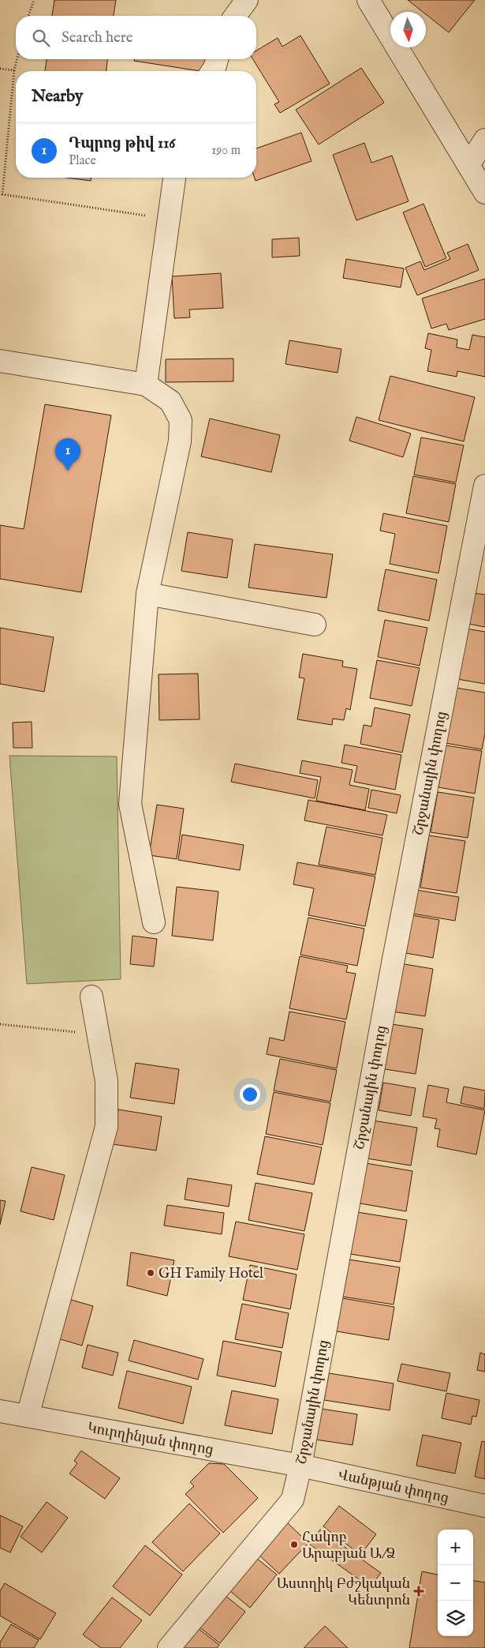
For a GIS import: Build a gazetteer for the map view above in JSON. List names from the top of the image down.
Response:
{
  "streets": {
    "street": ["Շրջանային փողոց", "Կուրղինյան փողոց", "Վանթյան փողոց"]
  },
  "crossings": [
    ["Շրջանային փողոց", "Կուրղինյան փողոց"],
    ["Շրջանային փողոց", "Վանթյան փողոց"],
    ["Կուրղինյան փողոց", "Վանթյան փողոց"]
  ],
  "places": {
    "other": ["GH Family Hotel", "Հակոբ Արաբյան Ա/Ձ"],
    "health": ["Աստղիկ Բժշկական Կենտրոն"]
  },
  "north": "bottom",
  "page": {
    "search": "Search here",
    "heading": "Nearby",
    "list": [
      {
        "mark": "1",
        "name": "Դպրոց թիվ 116",
        "note": "Place",
        "value": "190 m"
      }
    ],
    "pins": "1",
    "map_buttons": ["+", "−"]
  }
}
